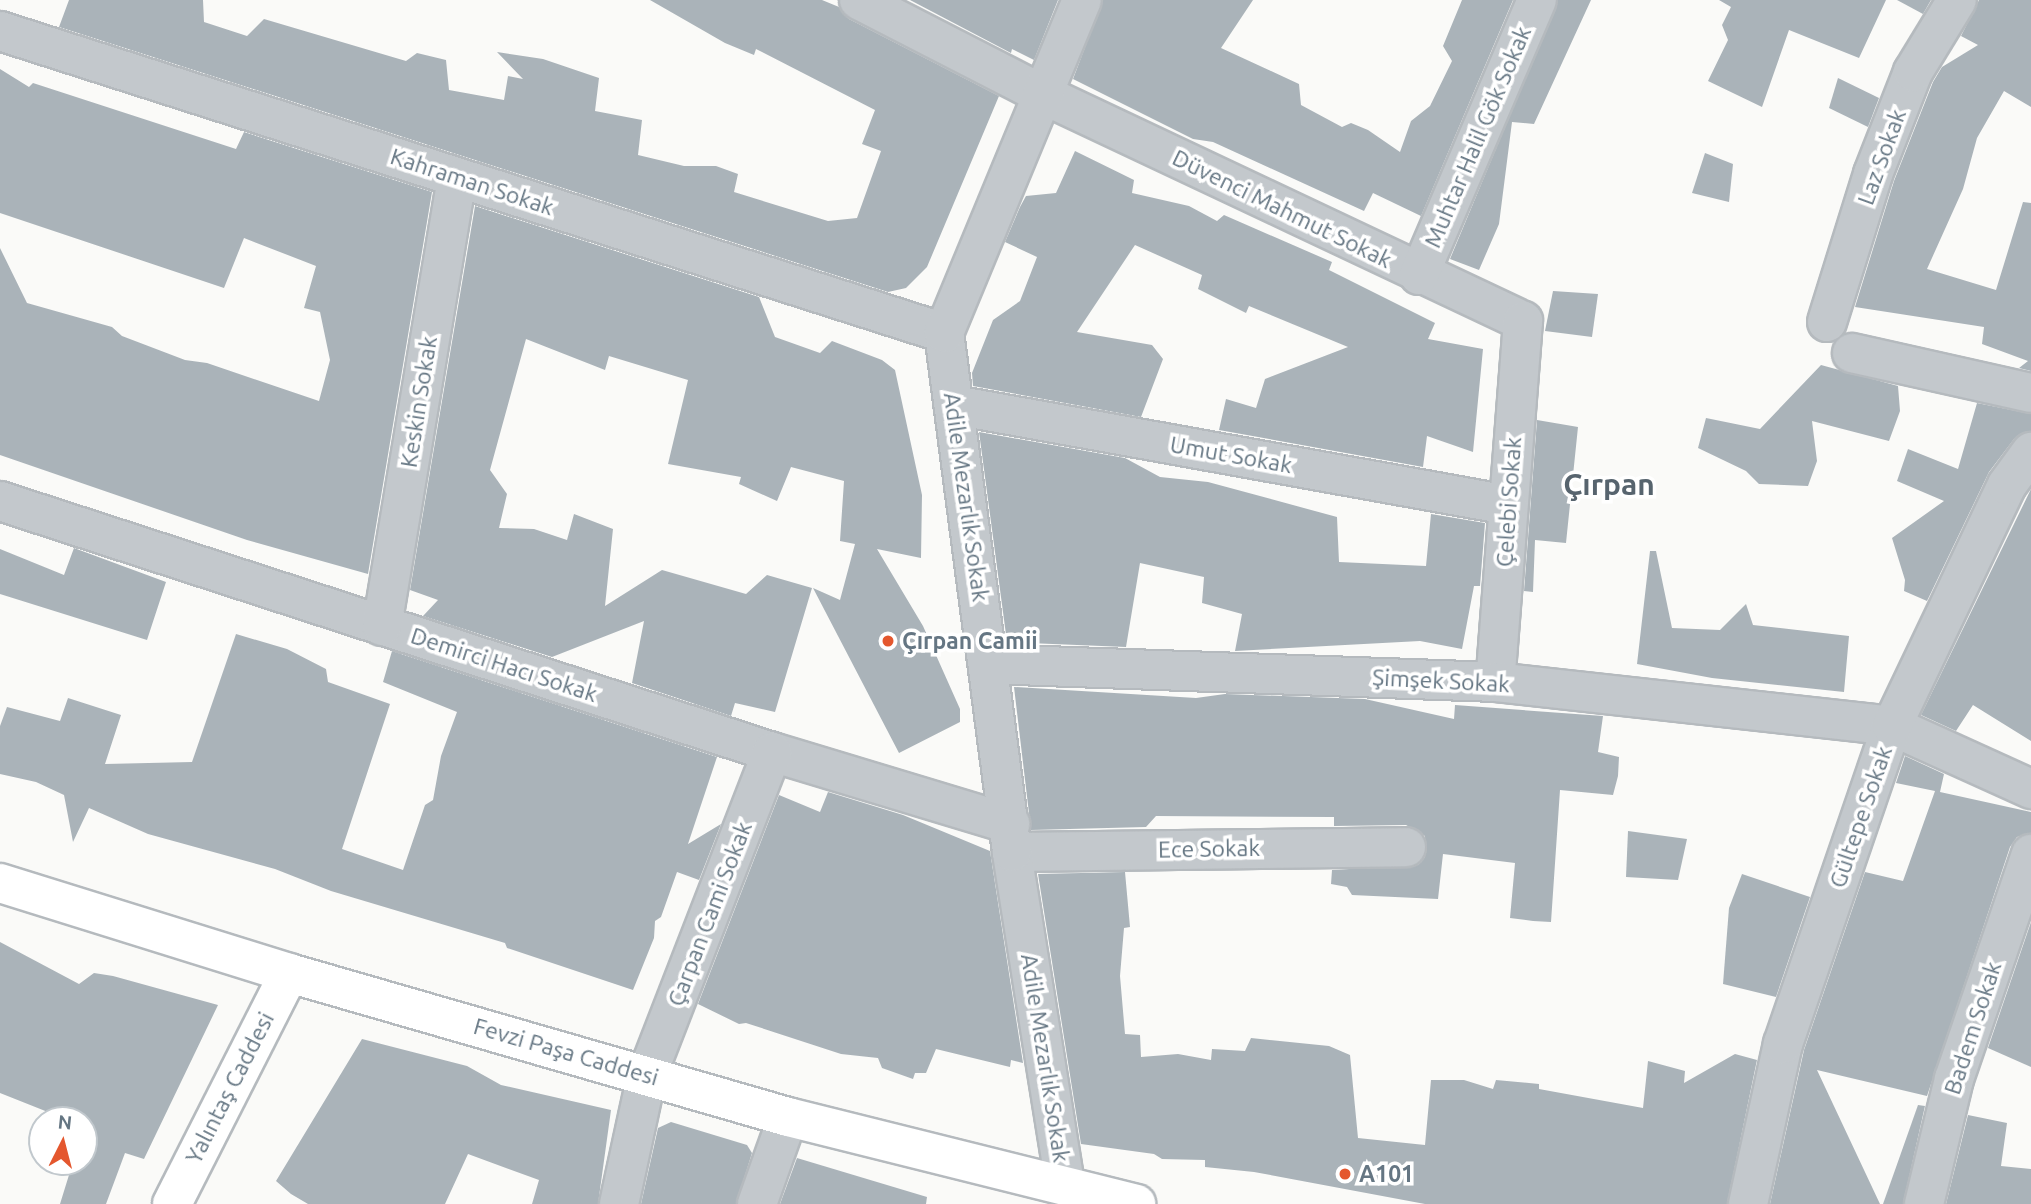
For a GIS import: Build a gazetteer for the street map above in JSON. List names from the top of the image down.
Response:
{
  "streets": {
    "main road": ["Fevzi Paşa Caddesi", "Yalıntaş Caddesi"],
    "street": [
      "Muhtar Halil Gök Sokak",
      "Laz Sokak",
      "Kahraman Sokak",
      "Düvenci Mahmut Sokak",
      "Keskin Sokak",
      "Umut Sokak",
      "Adile Mezarlık Sokak",
      "Çelebi Sokak",
      "Demirci Hacı Sokak",
      "Şimşek Sokak",
      "Gültepe Sokak",
      "Ece Sokak",
      "Çarpan Cami Sokak",
      "Badem Sokak"
    ]
  },
  "crossings": [
    ["Muhtar Halil Gök Sokak", "Düvenci Mahmut Sokak"],
    ["Kahraman Sokak", "Keskin Sokak"],
    ["Kahraman Sokak", "Adile Mezarlık Sokak"],
    ["Düvenci Mahmut Sokak", "Çelebi Sokak"],
    ["Keskin Sokak", "Demirci Hacı Sokak"],
    ["Umut Sokak", "Adile Mezarlık Sokak"],
    ["Umut Sokak", "Çelebi Sokak"],
    ["Adile Mezarlık Sokak", "Demirci Hacı Sokak"],
    ["Adile Mezarlık Sokak", "Şimşek Sokak"],
    ["Adile Mezarlık Sokak", "Ece Sokak"],
    ["Adile Mezarlık Sokak", "Fevzi Paşa Caddesi"],
    ["Çelebi Sokak", "Şimşek Sokak"],
    ["Demirci Hacı Sokak", "Ece Sokak"],
    ["Demirci Hacı Sokak", "Çarpan Cami Sokak"],
    ["Şimşek Sokak", "Gültepe Sokak"],
    ["Çarpan Cami Sokak", "Fevzi Paşa Caddesi"],
    ["Fevzi Paşa Caddesi", "Yalıntaş Caddesi"]
  ],
  "districts": ["Çırpan"],
  "places": ["Çırpan Camii", "A101"],
  "north": "top"
}
